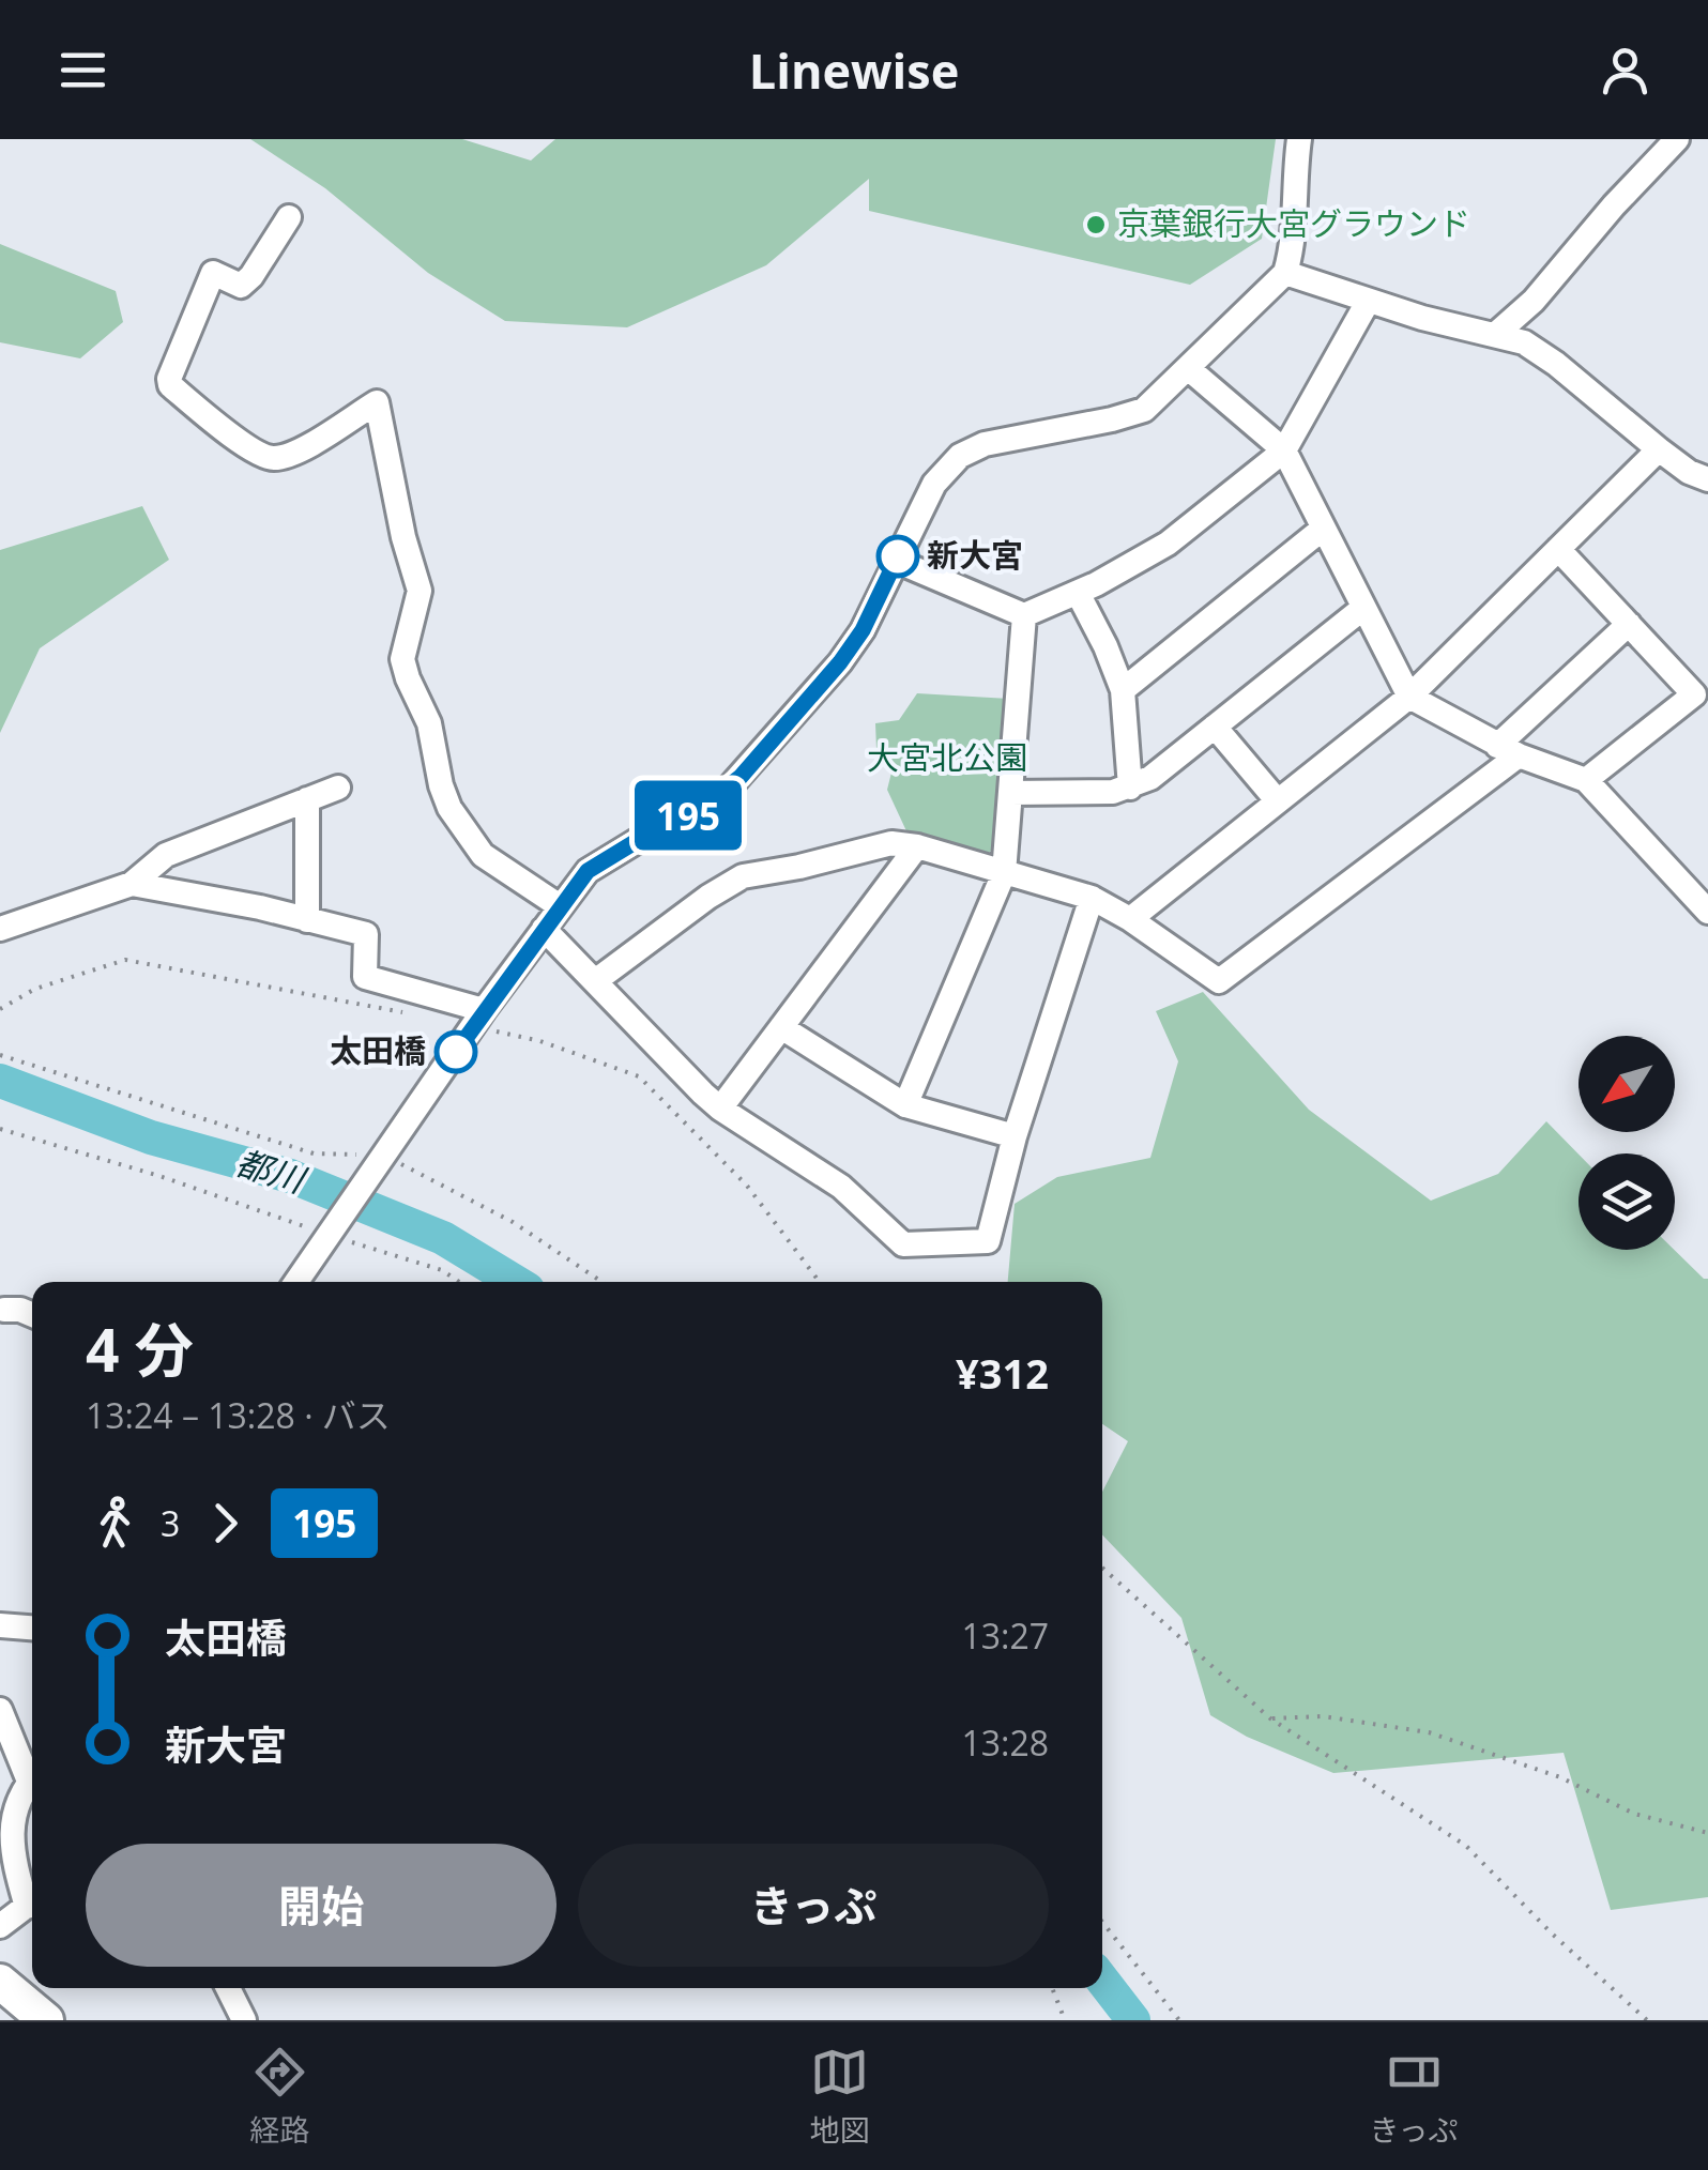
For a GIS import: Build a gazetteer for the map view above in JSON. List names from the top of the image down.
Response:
{
  "water": ["都川"],
  "parks": ["大宮北公園"],
  "places": ["京葉銀行大宮グラウンド", "新大宮", "太田橋"],
  "lines": ["bus line 195"],
  "north": "bottom left",
  "page": {
    "header": "Linewise",
    "on_map": "195",
    "heading": ["4 分", "13:24 – 13:28 · バス", "¥312"],
    "legs": ["3", "195"],
    "list": [
      {
        "name": "太田橋",
        "value": "13:27"
      },
      {
        "name": "新大宮",
        "value": "13:28"
      }
    ],
    "buttons": ["開始", "きっぷ"],
    "tabs": ["経路", "地図", "きっぷ"]
  }
}
